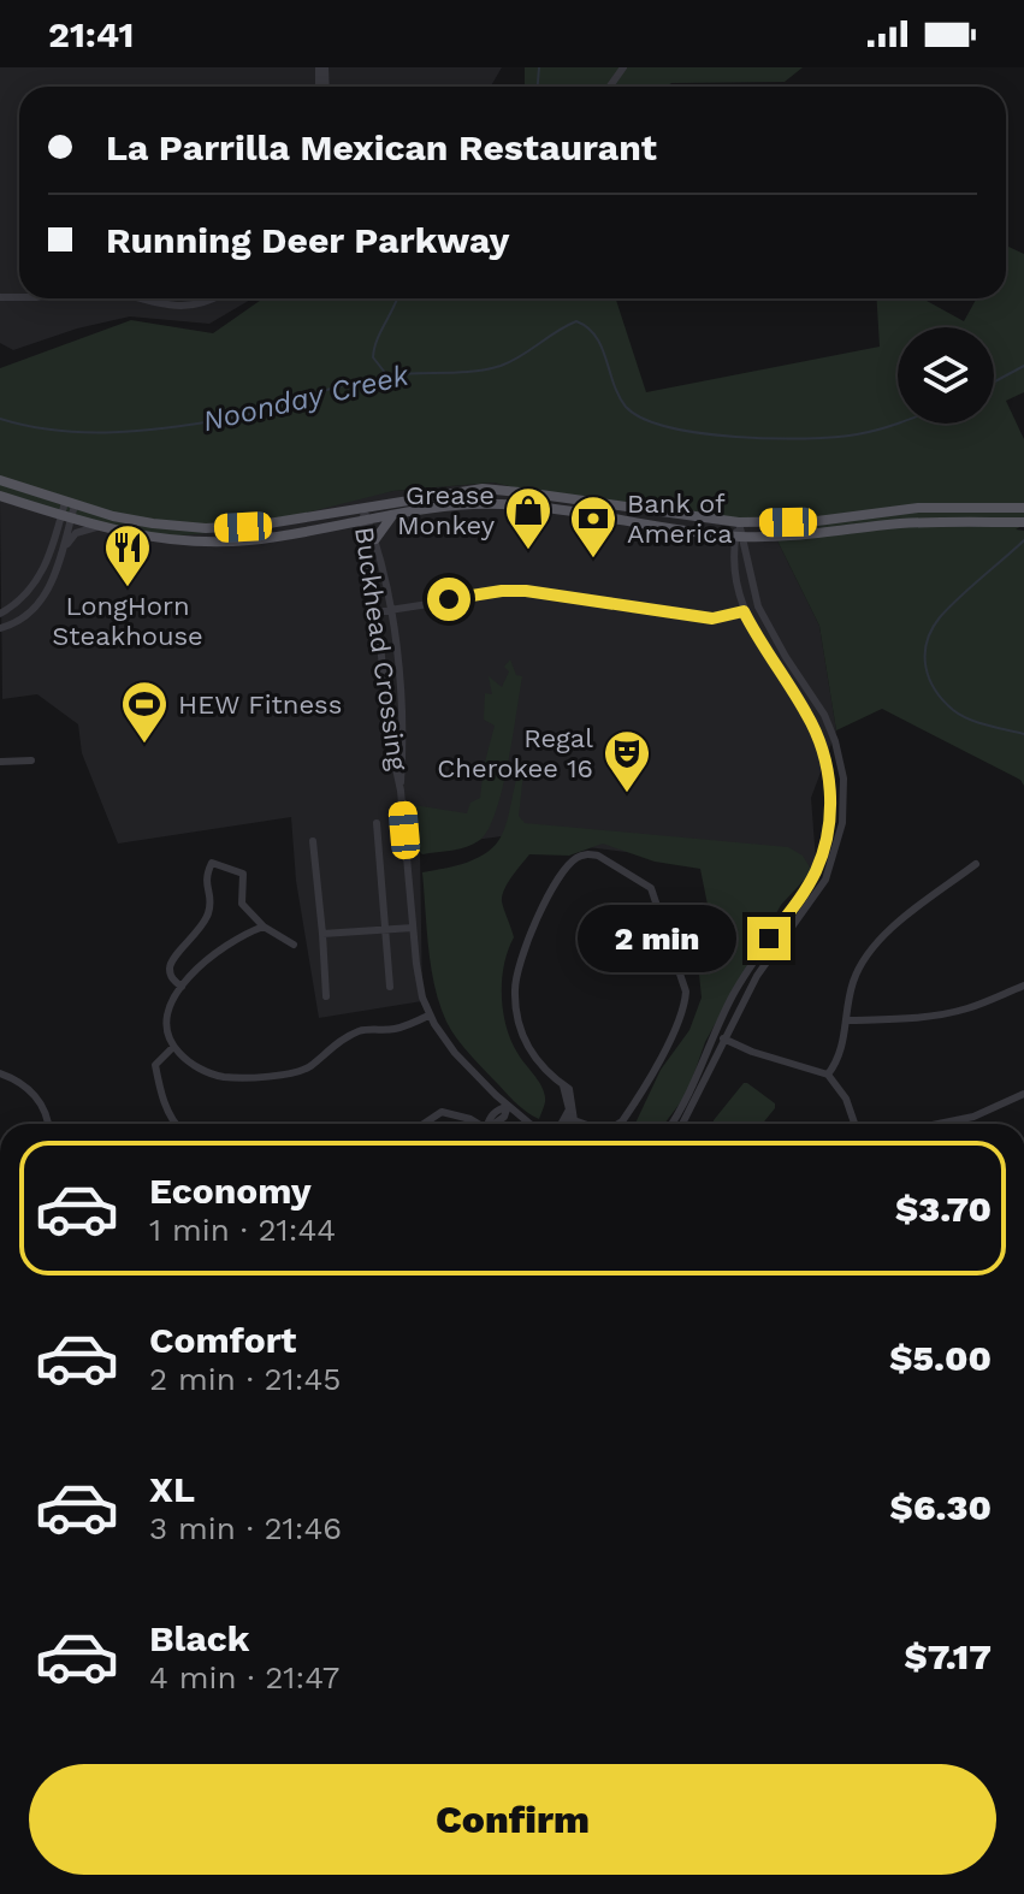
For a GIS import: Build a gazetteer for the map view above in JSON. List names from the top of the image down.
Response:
{
  "streets": {
    "street": ["Buckhead Crossing"]
  },
  "water": ["Noonday Creek"],
  "places": {
    "shop": ["Grease Monkey"],
    "bank": ["Bank of America"],
    "restaurant": ["LongHorn Steakhouse"],
    "sports": ["HEW Fitness"],
    "theatre": ["Regal Cherokee 16"]
  },
  "page": {
    "status": "21:41",
    "banner": ["La Parrilla Mexican Restaurant", "Running Deer Parkway"],
    "bubble": "2 min",
    "list": [
      {
        "name": "Economy",
        "note": "1 min · 21:44",
        "value": "$3.70"
      },
      {
        "name": "Comfort",
        "note": "2 min · 21:45",
        "value": "$5.00"
      },
      {
        "name": "XL",
        "note": "3 min · 21:46",
        "value": "$6.30"
      },
      {
        "name": "Black",
        "note": "4 min · 21:47",
        "value": "$7.17"
      }
    ],
    "buttons": "Confirm"
  }
}
